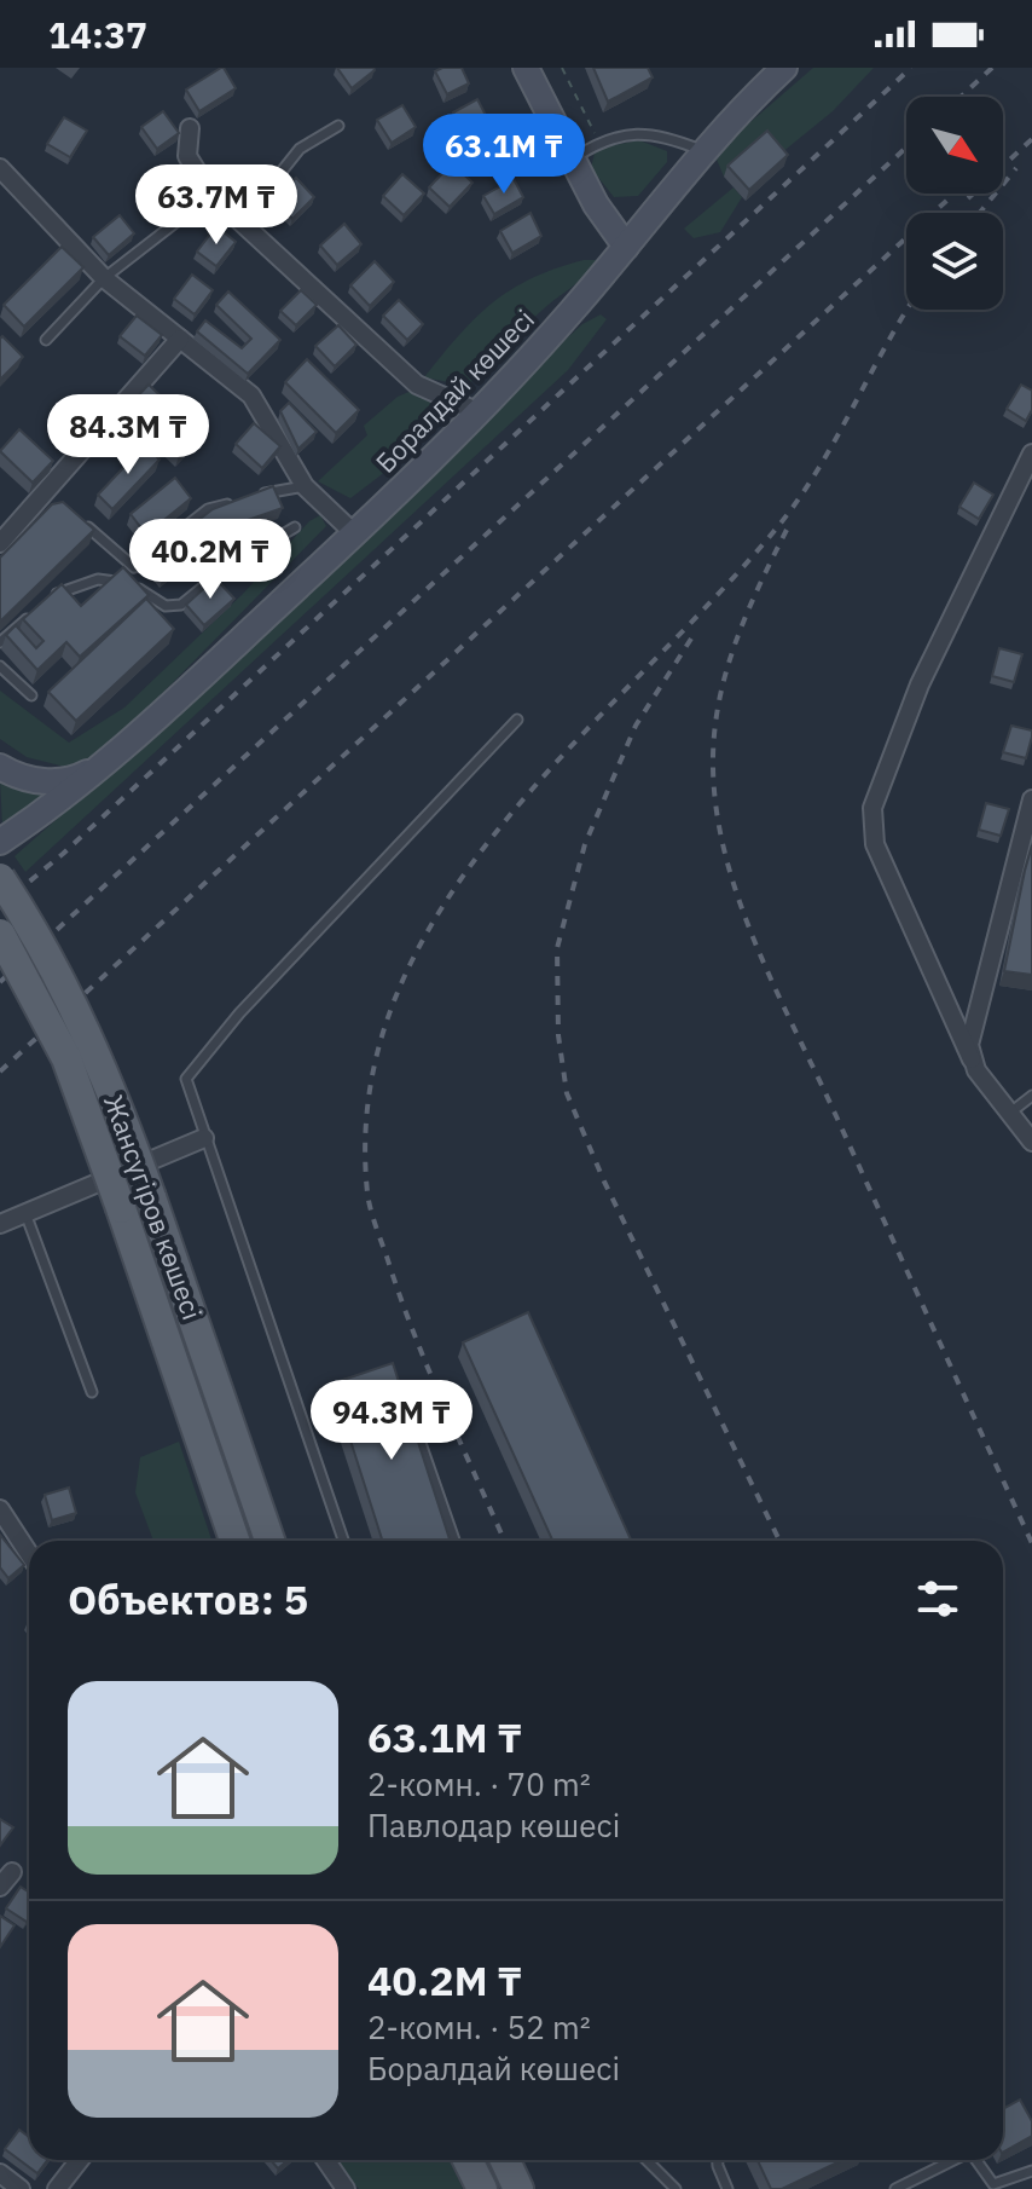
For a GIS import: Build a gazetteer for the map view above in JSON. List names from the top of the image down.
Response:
{
  "streets": {
    "main road": ["Боралдай көшесі", "Жансүгіров көшесі"]
  },
  "north": "bottom right",
  "page": {
    "status": "14:37",
    "price": [
      "63.1M ₸",
      "63.7M ₸",
      "84.3M ₸",
      "40.2M ₸",
      "94.3M ₸"
    ],
    "heading": "Объектов: 5",
    "list": [
      {
        "name": "63.1M ₸",
        "note": "2-комн. · 70 m² · Павлодар көшесі"
      },
      {
        "name": "40.2M ₸",
        "note": "2-комн. · 52 m² · Боралдай көшесі"
      }
    ]
  }
}
